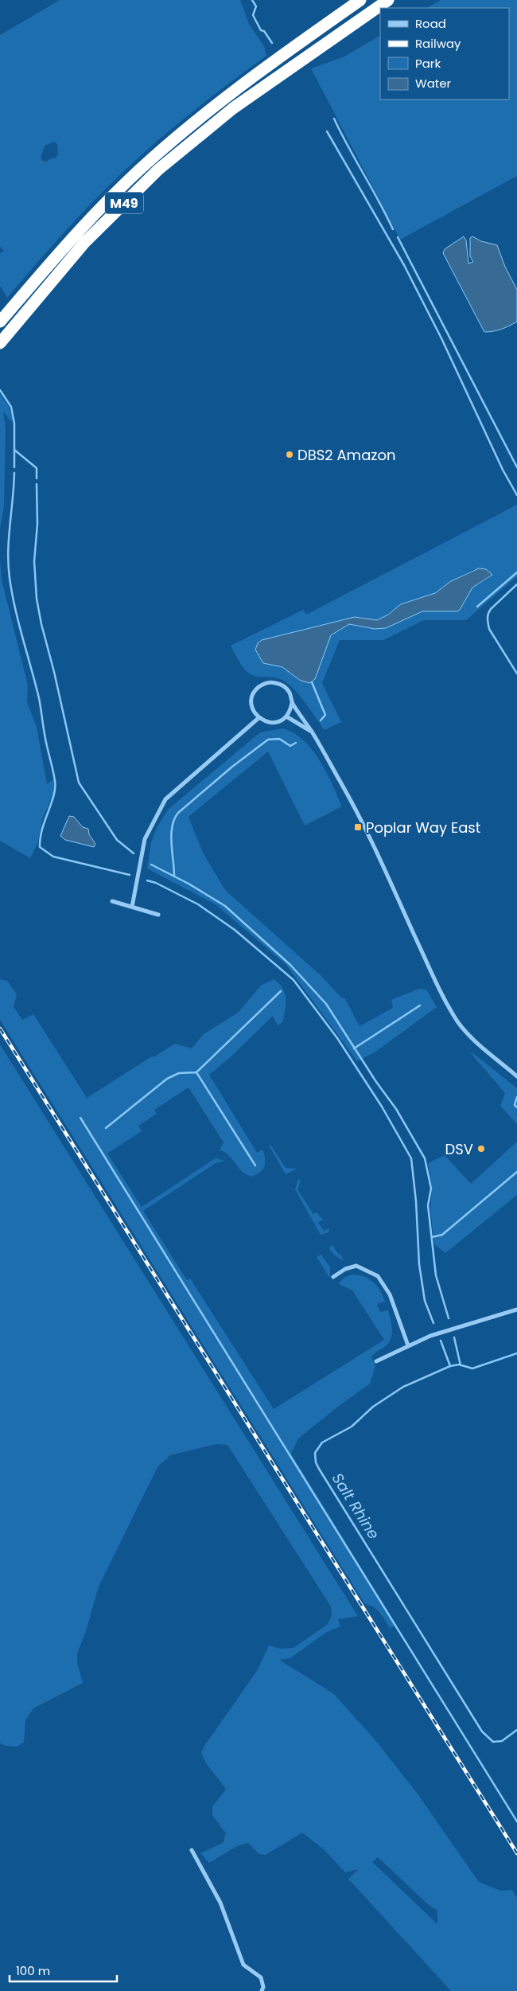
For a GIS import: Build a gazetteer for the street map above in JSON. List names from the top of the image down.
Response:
{
  "streets": {
    "highway": ["M49"]
  },
  "water": ["Salt Rhine"],
  "places": {
    "other": ["DBS2 Amazon", "DSV"],
    "transit": ["Poplar Way East"]
  },
  "legend": [
    "Road",
    "Railway",
    "Park",
    "Water"
  ],
  "scale_bar": "100 m"
}
